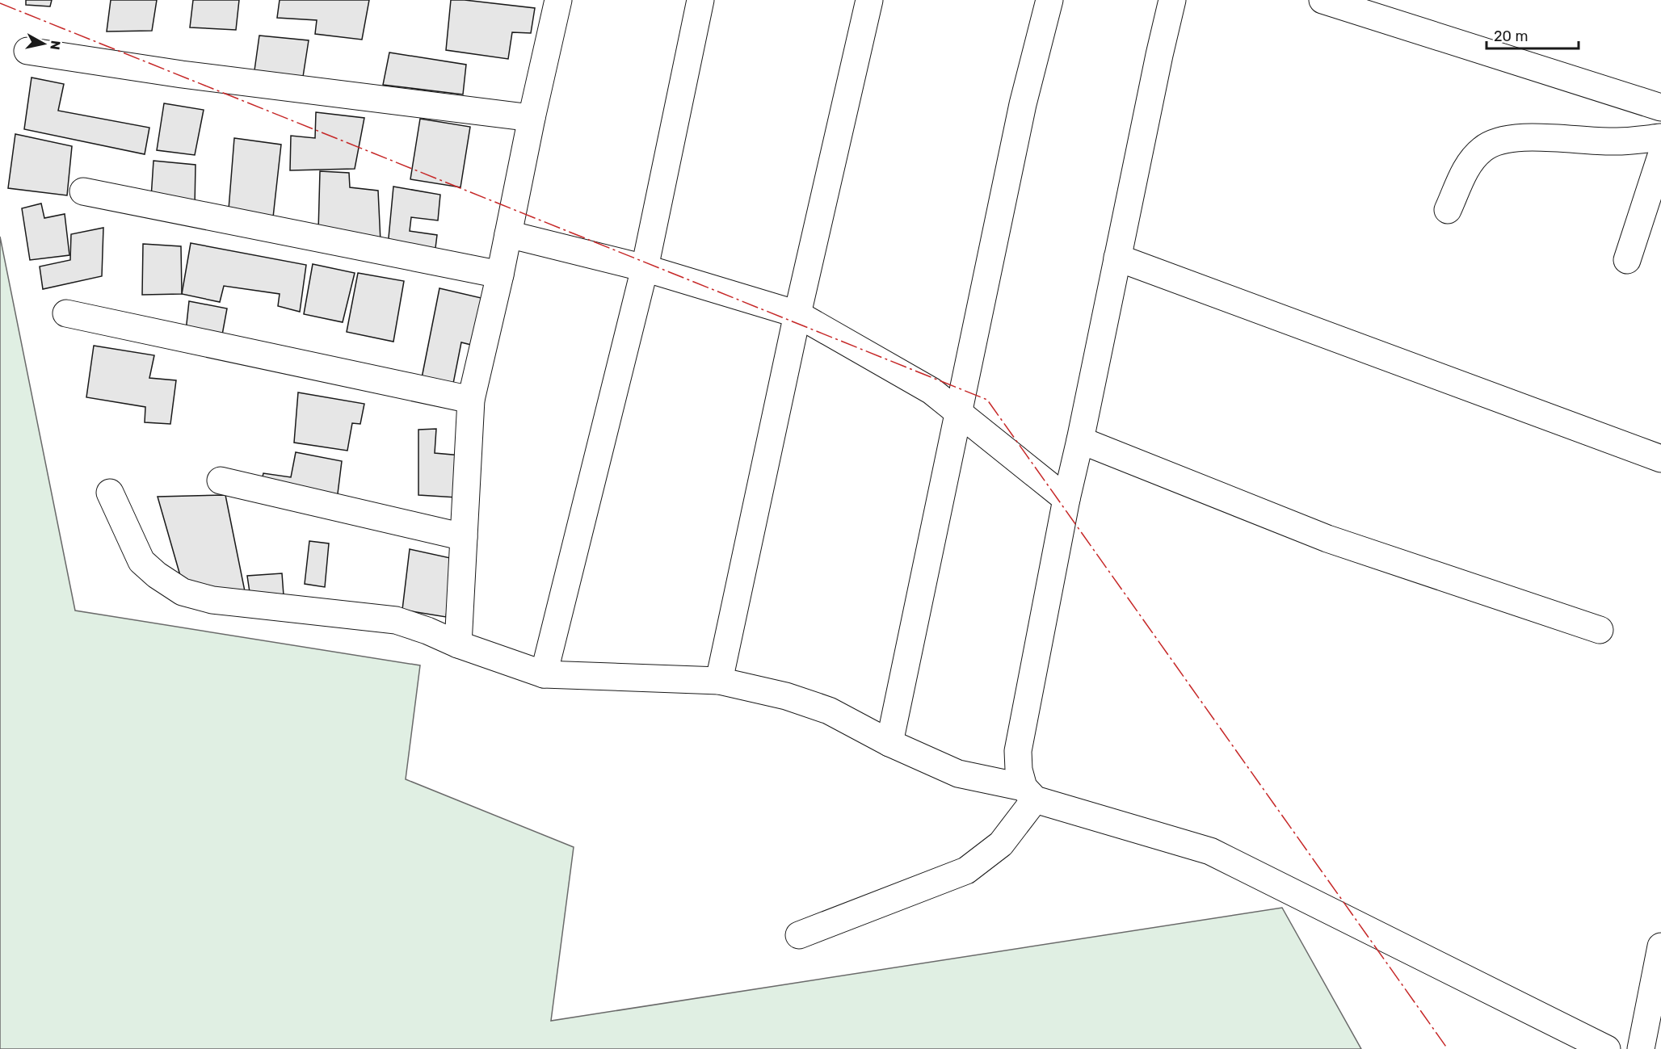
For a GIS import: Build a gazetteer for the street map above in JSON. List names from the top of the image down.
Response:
{
  "scale_bar": "20 m",
  "north": "right"
}
